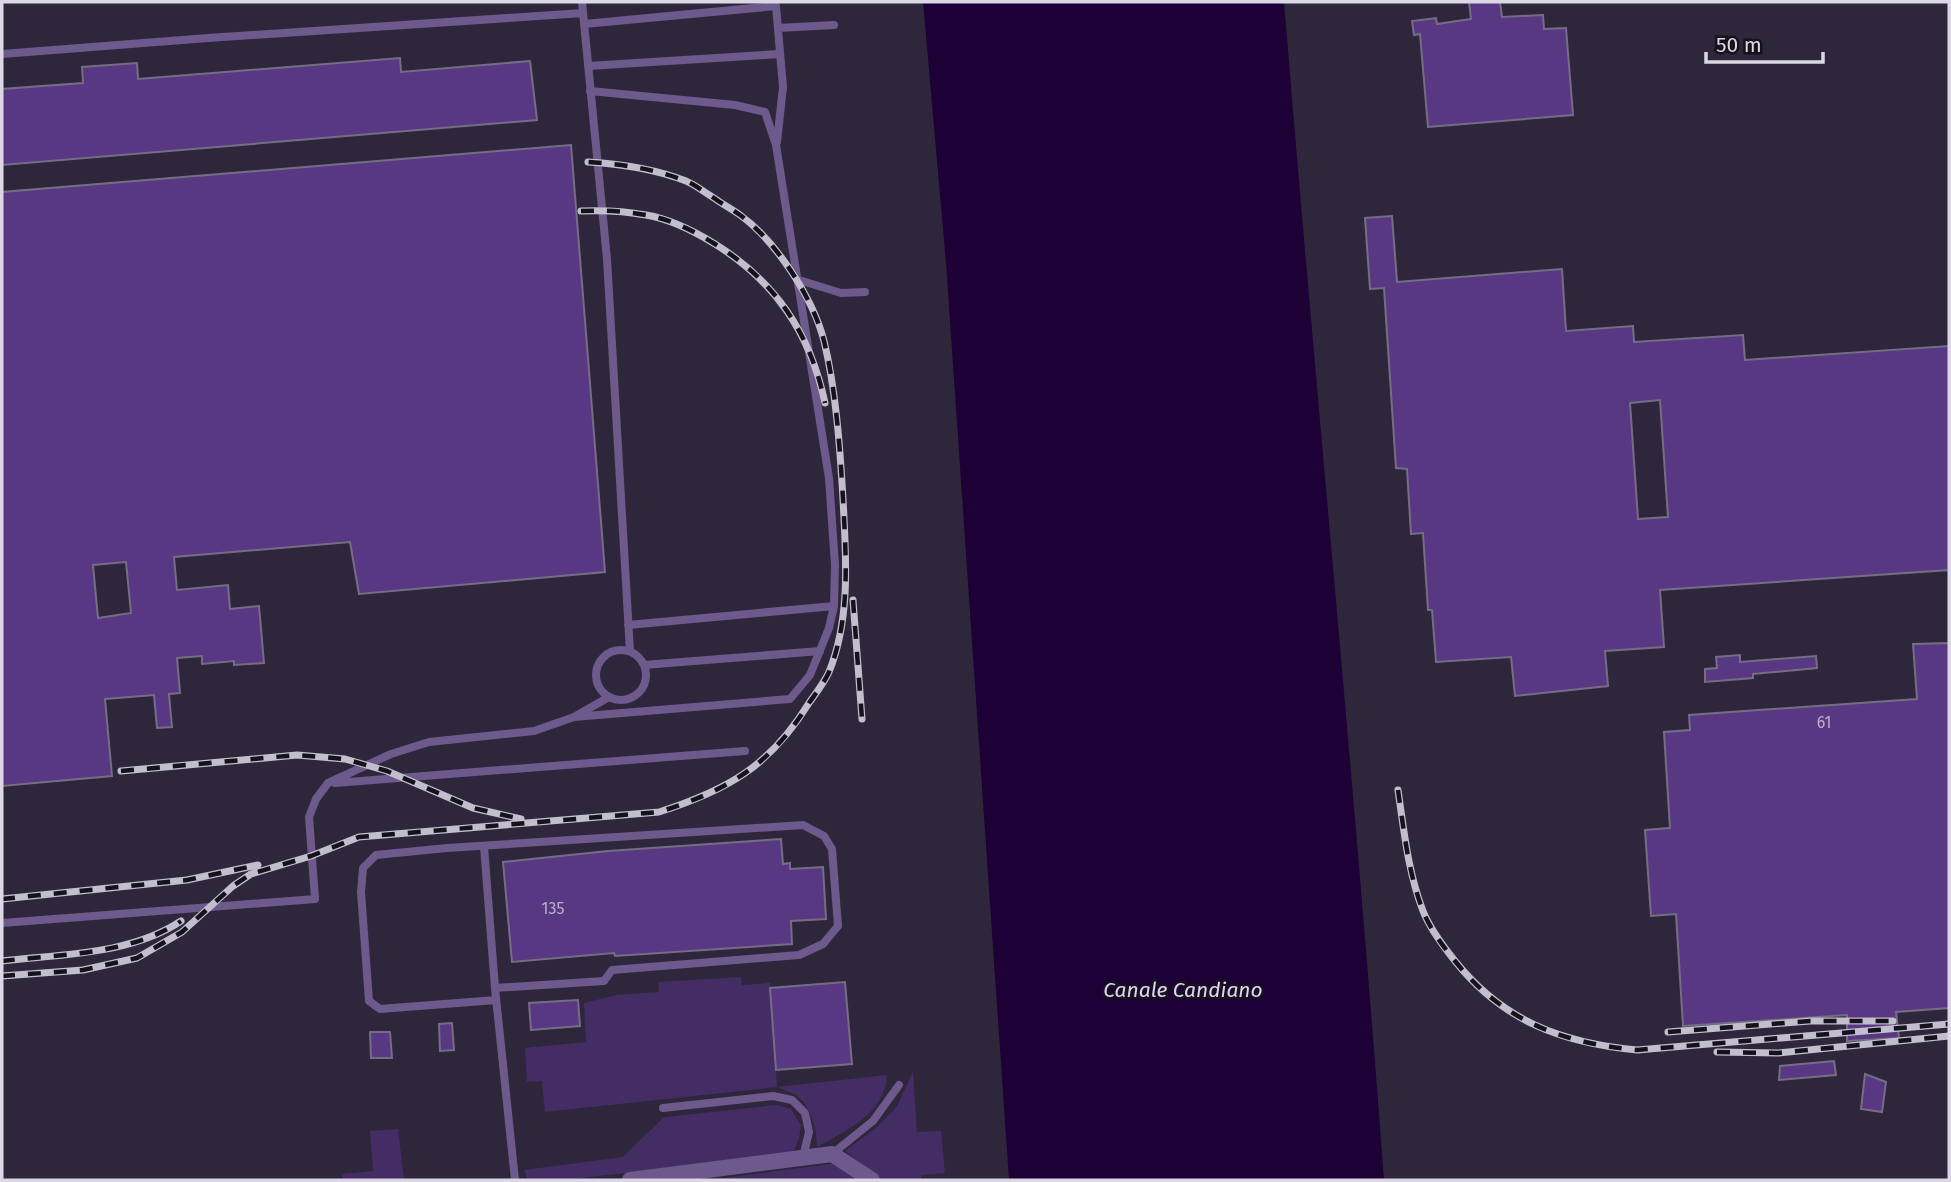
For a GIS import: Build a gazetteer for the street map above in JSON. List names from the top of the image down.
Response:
{
  "water": ["Canale Candiano"],
  "house_numbers": ["61", "135"],
  "scale_bar": "50 m"
}
